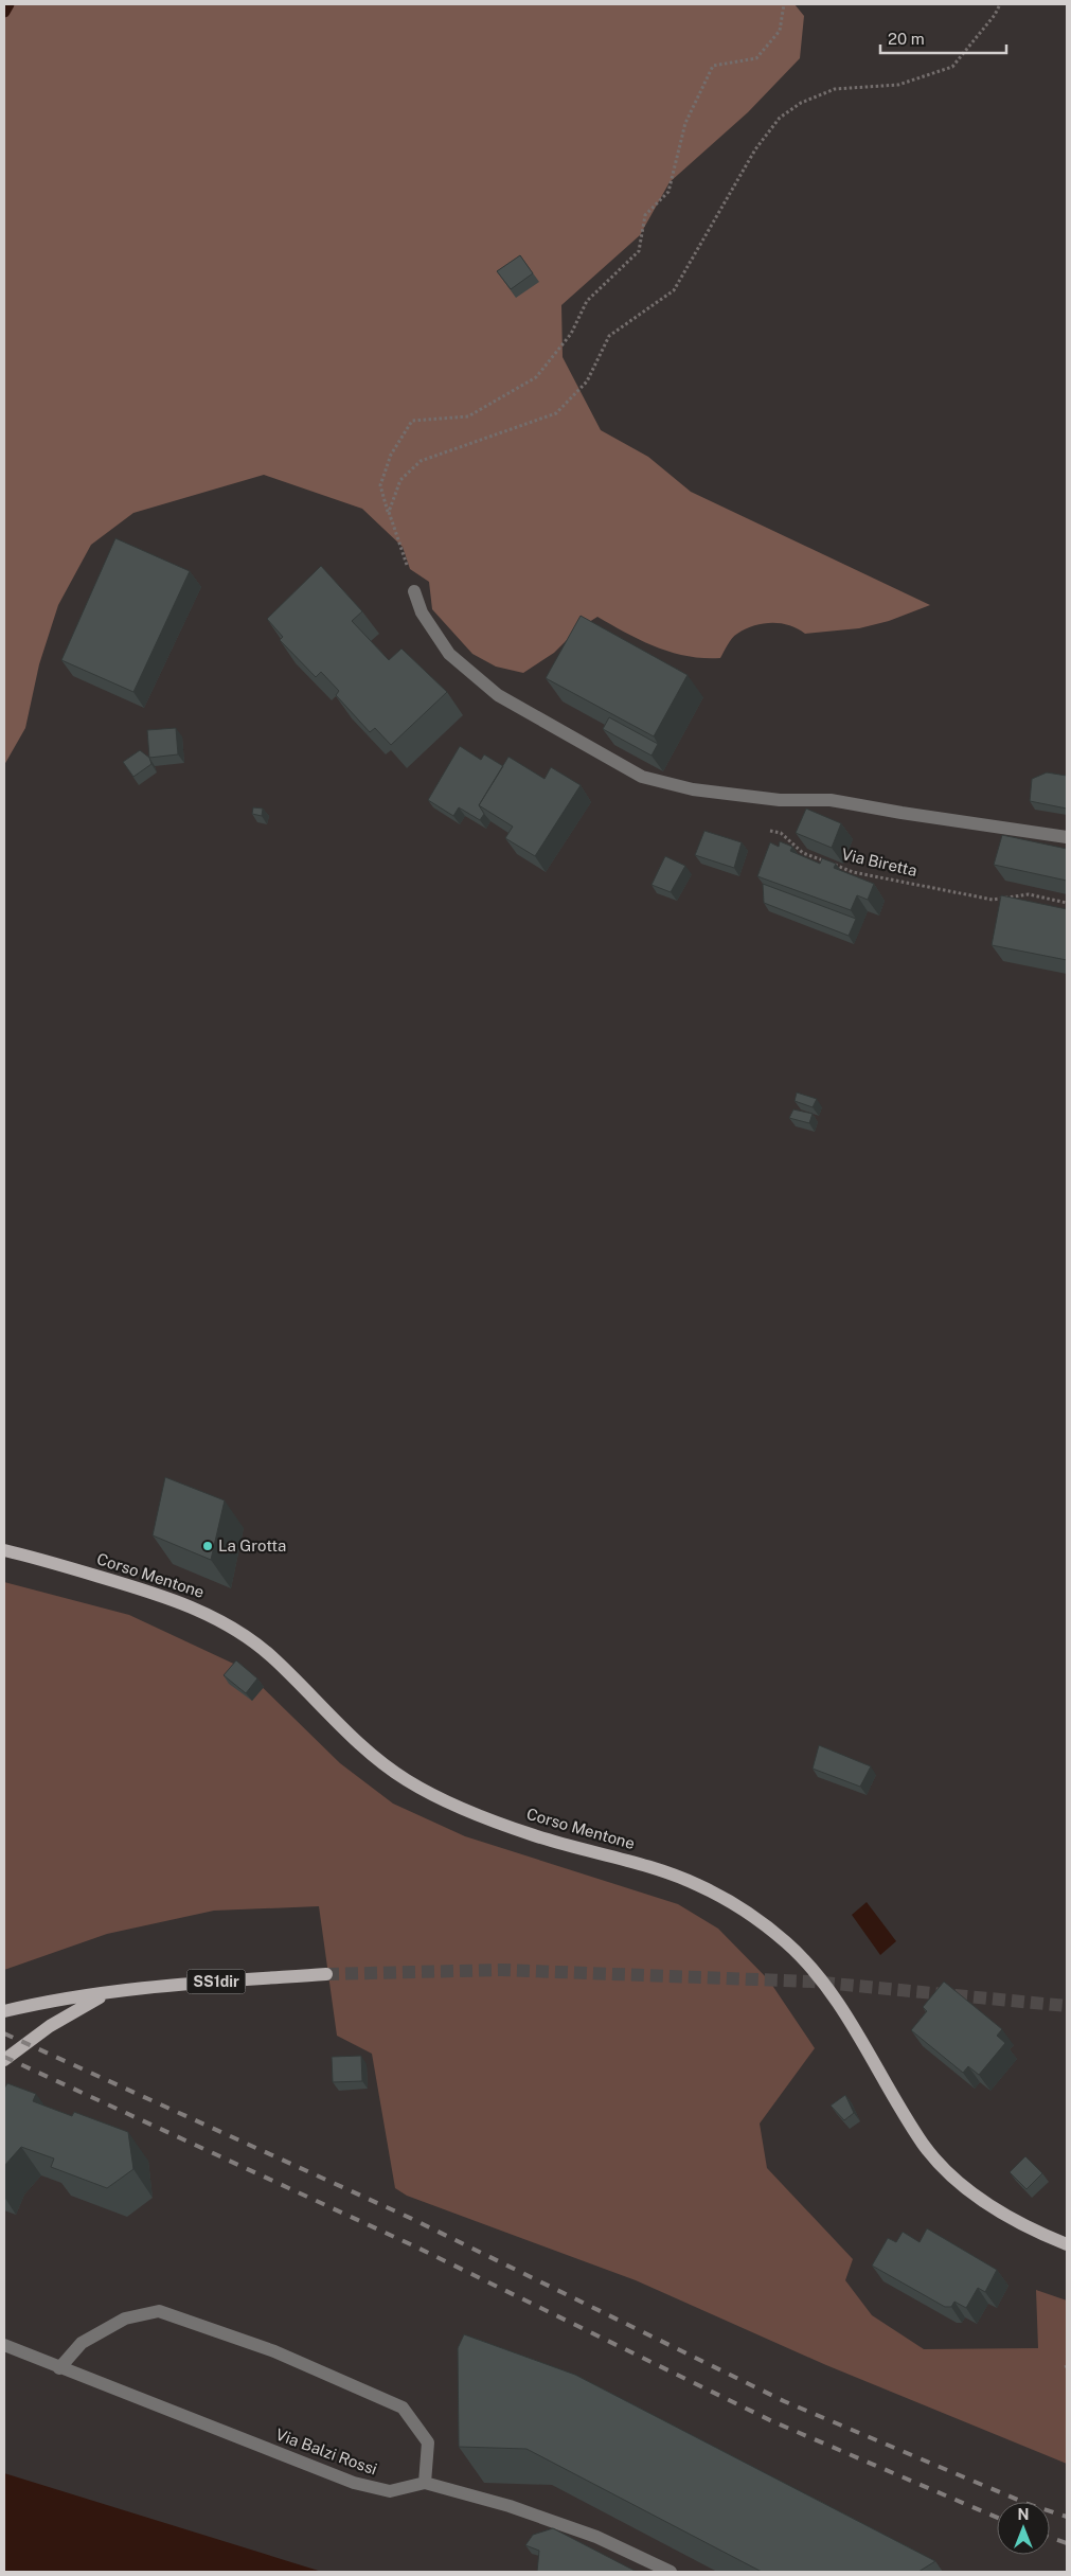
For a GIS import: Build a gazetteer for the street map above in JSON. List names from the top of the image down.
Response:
{
  "streets": {
    "main road": ["Corso Mentone", "SS1dir"],
    "street": ["Via Balzi Rossi"],
    "path": ["Via Biretta"]
  },
  "places": ["La Grotta"],
  "scale_bar": "20 m",
  "north": "top"
}
